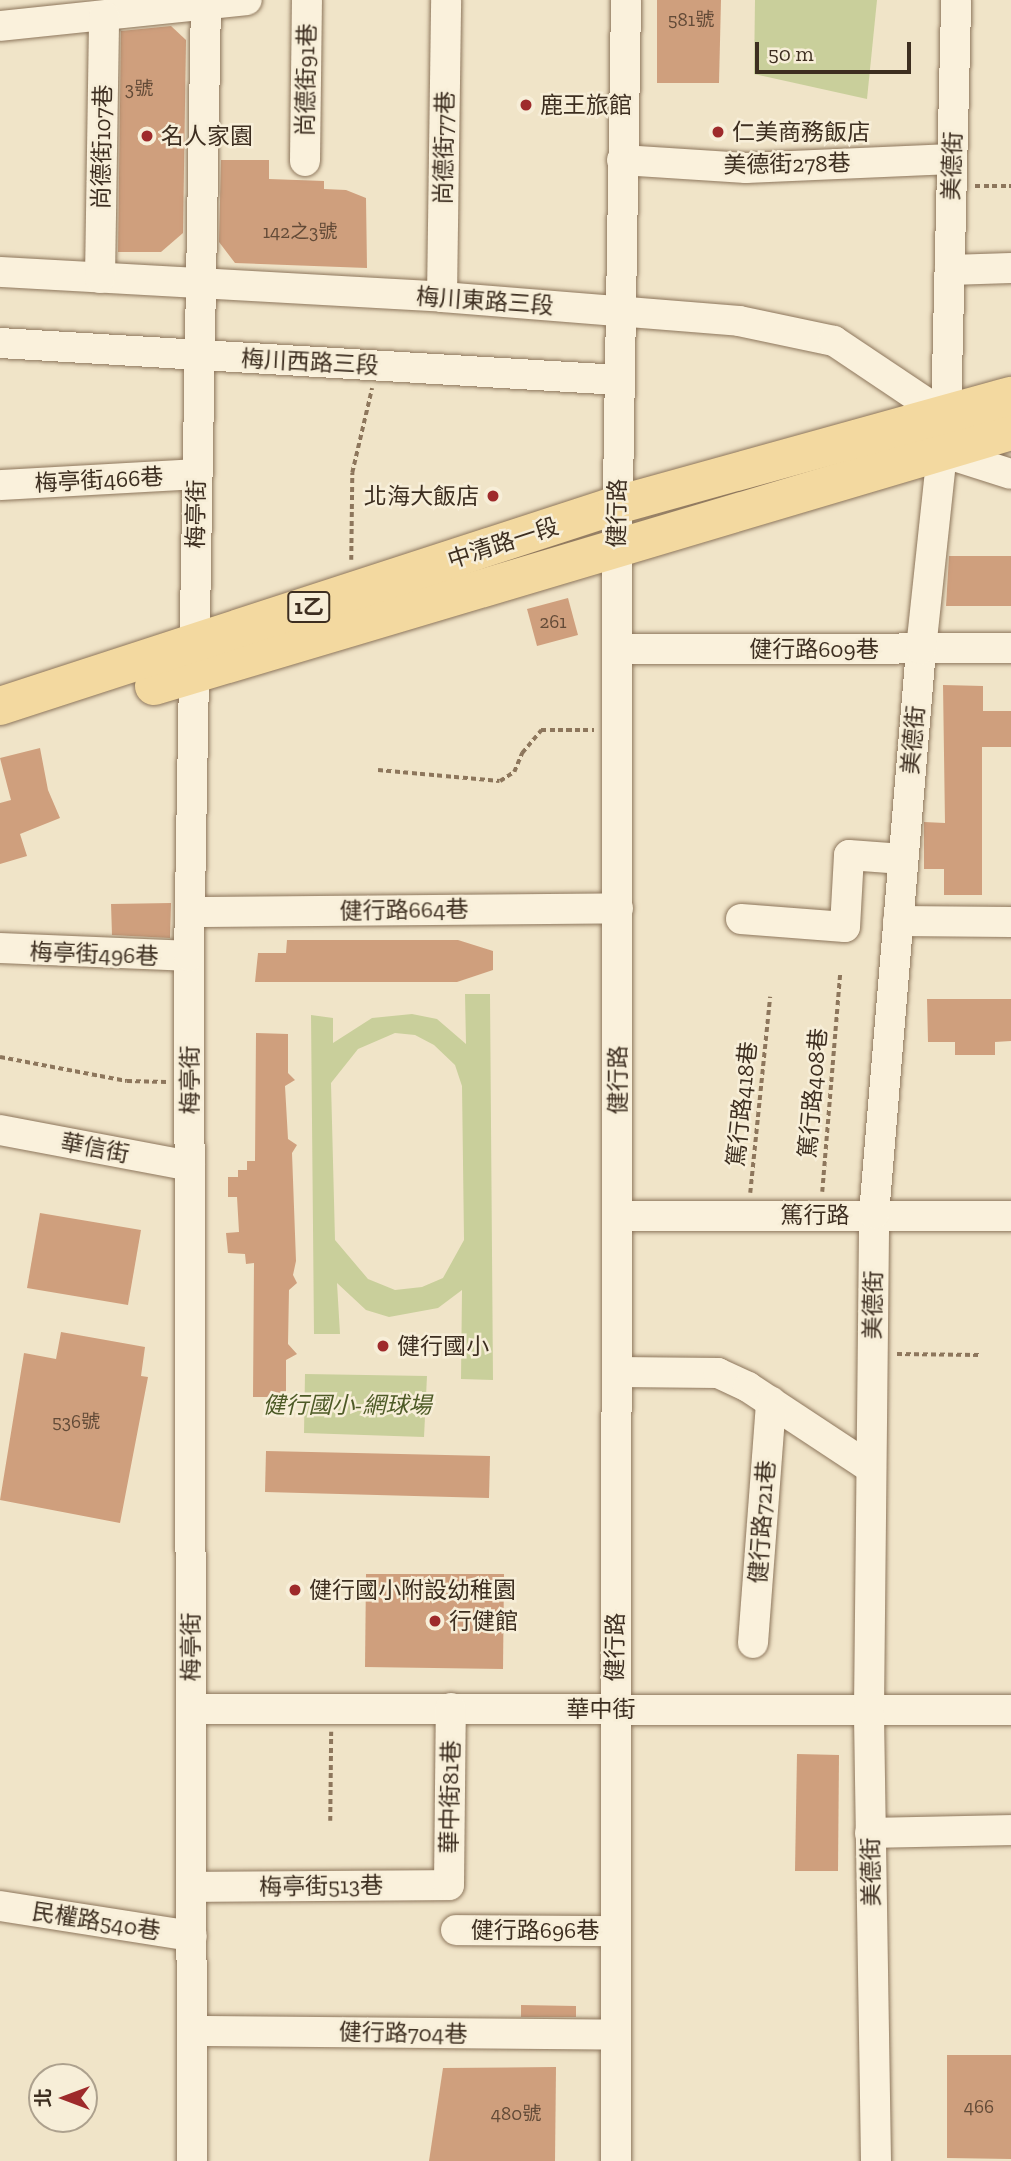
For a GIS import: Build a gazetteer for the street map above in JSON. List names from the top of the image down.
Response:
{
  "streets": {
    "main road": ["中清路一段", "1乙"],
    "street": [
      "尚德街91巷",
      "尚德街107巷",
      "尚德街77巷",
      "美德街278巷",
      "美德街",
      "梅川東路三段",
      "梅川西路三段",
      "梅亭街466巷",
      "健行路",
      "梅亭街",
      "健行路609巷",
      "健行路664巷",
      "梅亭街496巷",
      "華信街",
      "篤行路",
      "健行路721巷",
      "華中街",
      "華中街81巷",
      "梅亭街513巷",
      "民權路540巷",
      "健行路696巷",
      "健行路704巷"
    ],
    "path": ["篤行路408巷", "篤行路418巷"]
  },
  "crossings": [
    ["尚德街107巷", "梅川東路三段"],
    ["尚德街77巷", "梅川東路三段"],
    ["美德街278巷", "美德街"],
    ["美德街278巷", "健行路"],
    ["美德街", "梅川東路三段"],
    ["美德街", "中清路一段"],
    ["美德街", "健行路609巷"],
    ["美德街", "篤行路"],
    ["美德街", "華中街"],
    ["梅川東路三段", "健行路"],
    ["梅川東路三段", "梅亭街"],
    ["梅川東路三段", "中清路一段"],
    ["梅川西路三段", "健行路"],
    ["梅川西路三段", "梅亭街"],
    ["梅亭街466巷", "梅亭街"],
    ["健行路", "中清路一段"],
    ["健行路", "健行路609巷"],
    ["健行路", "健行路664巷"],
    ["健行路", "篤行路"],
    ["健行路", "華中街"],
    ["健行路", "健行路696巷"],
    ["健行路", "健行路704巷"],
    ["梅亭街", "中清路一段"],
    ["梅亭街", "健行路664巷"],
    ["梅亭街", "梅亭街496巷"],
    ["梅亭街", "華信街"],
    ["梅亭街", "華中街"],
    ["梅亭街", "梅亭街513巷"],
    ["梅亭街", "民權路540巷"],
    ["梅亭街", "健行路704巷"],
    ["篤行路408巷", "篤行路"],
    ["篤行路418巷", "篤行路"],
    ["華中街", "華中街81巷"],
    ["華中街81巷", "梅亭街513巷"]
  ],
  "parks": ["健行國小-網球場"],
  "places": [
    "鹿王旅館",
    "仁美商務飯店",
    "名人家園",
    "北海大飯店",
    "健行國小",
    "健行國小附設幼稚園",
    "行健館"
  ],
  "house_numbers": [
    "581號",
    "3號",
    "142之3號",
    "261",
    "536號",
    "466",
    "480號"
  ],
  "scale_bar": "50 m",
  "north": "left"
}
